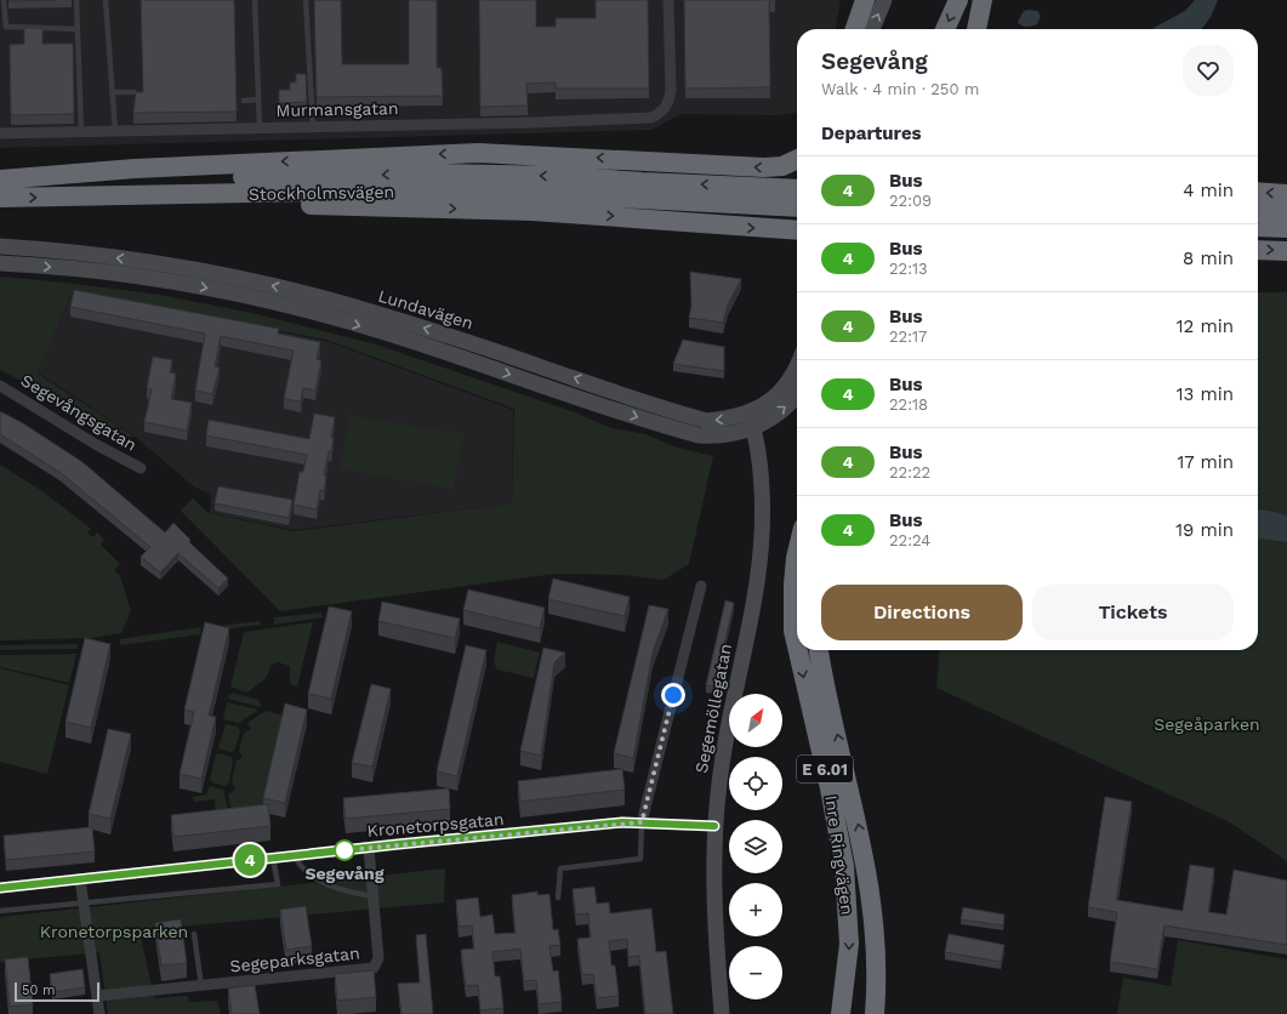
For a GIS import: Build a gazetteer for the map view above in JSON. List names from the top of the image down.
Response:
{
  "streets": {
    "highway": ["Stockholmsvägen", "E 6.01", "Inre Ringvägen"],
    "main road": ["Lundavägen", "Segemöllegatan"],
    "street": [
      "Murmansgatan",
      "Segevångsgatan",
      "Kronetorpsgatan",
      "Segeparksgatan"
    ]
  },
  "crossings": [
    ["Lundavägen", "Segemöllegatan"],
    ["Segemöllegatan", "Kronetorpsgatan"],
    ["Kronetorpsgatan", "Segeparksgatan"]
  ],
  "parks": ["Segeåparken", "Kronetorpsparken"],
  "places": ["Segevång"],
  "lines": ["bus line 4"],
  "scale_bar": "50 m",
  "north": "top right",
  "page": {
    "on_map": "4",
    "heading": [
      ["Segevång", "Walk · 4 min · 250 m"],
      "Departures"
    ],
    "list": [
      {
        "mark": "4",
        "name": "Bus",
        "note": "22:09",
        "value": "4 min"
      },
      {
        "mark": "4",
        "name": "Bus",
        "note": "22:13",
        "value": "8 min"
      },
      {
        "mark": "4",
        "name": "Bus",
        "note": "22:17",
        "value": "12 min"
      },
      {
        "mark": "4",
        "name": "Bus",
        "note": "22:18",
        "value": "13 min"
      },
      {
        "mark": "4",
        "name": "Bus",
        "note": "22:22",
        "value": "17 min"
      },
      {
        "mark": "4",
        "name": "Bus",
        "note": "22:24",
        "value": "19 min"
      }
    ],
    "buttons": ["Directions", "Tickets"],
    "map_buttons": ["+", "−"],
    "scale": "50 m"
  }
}
